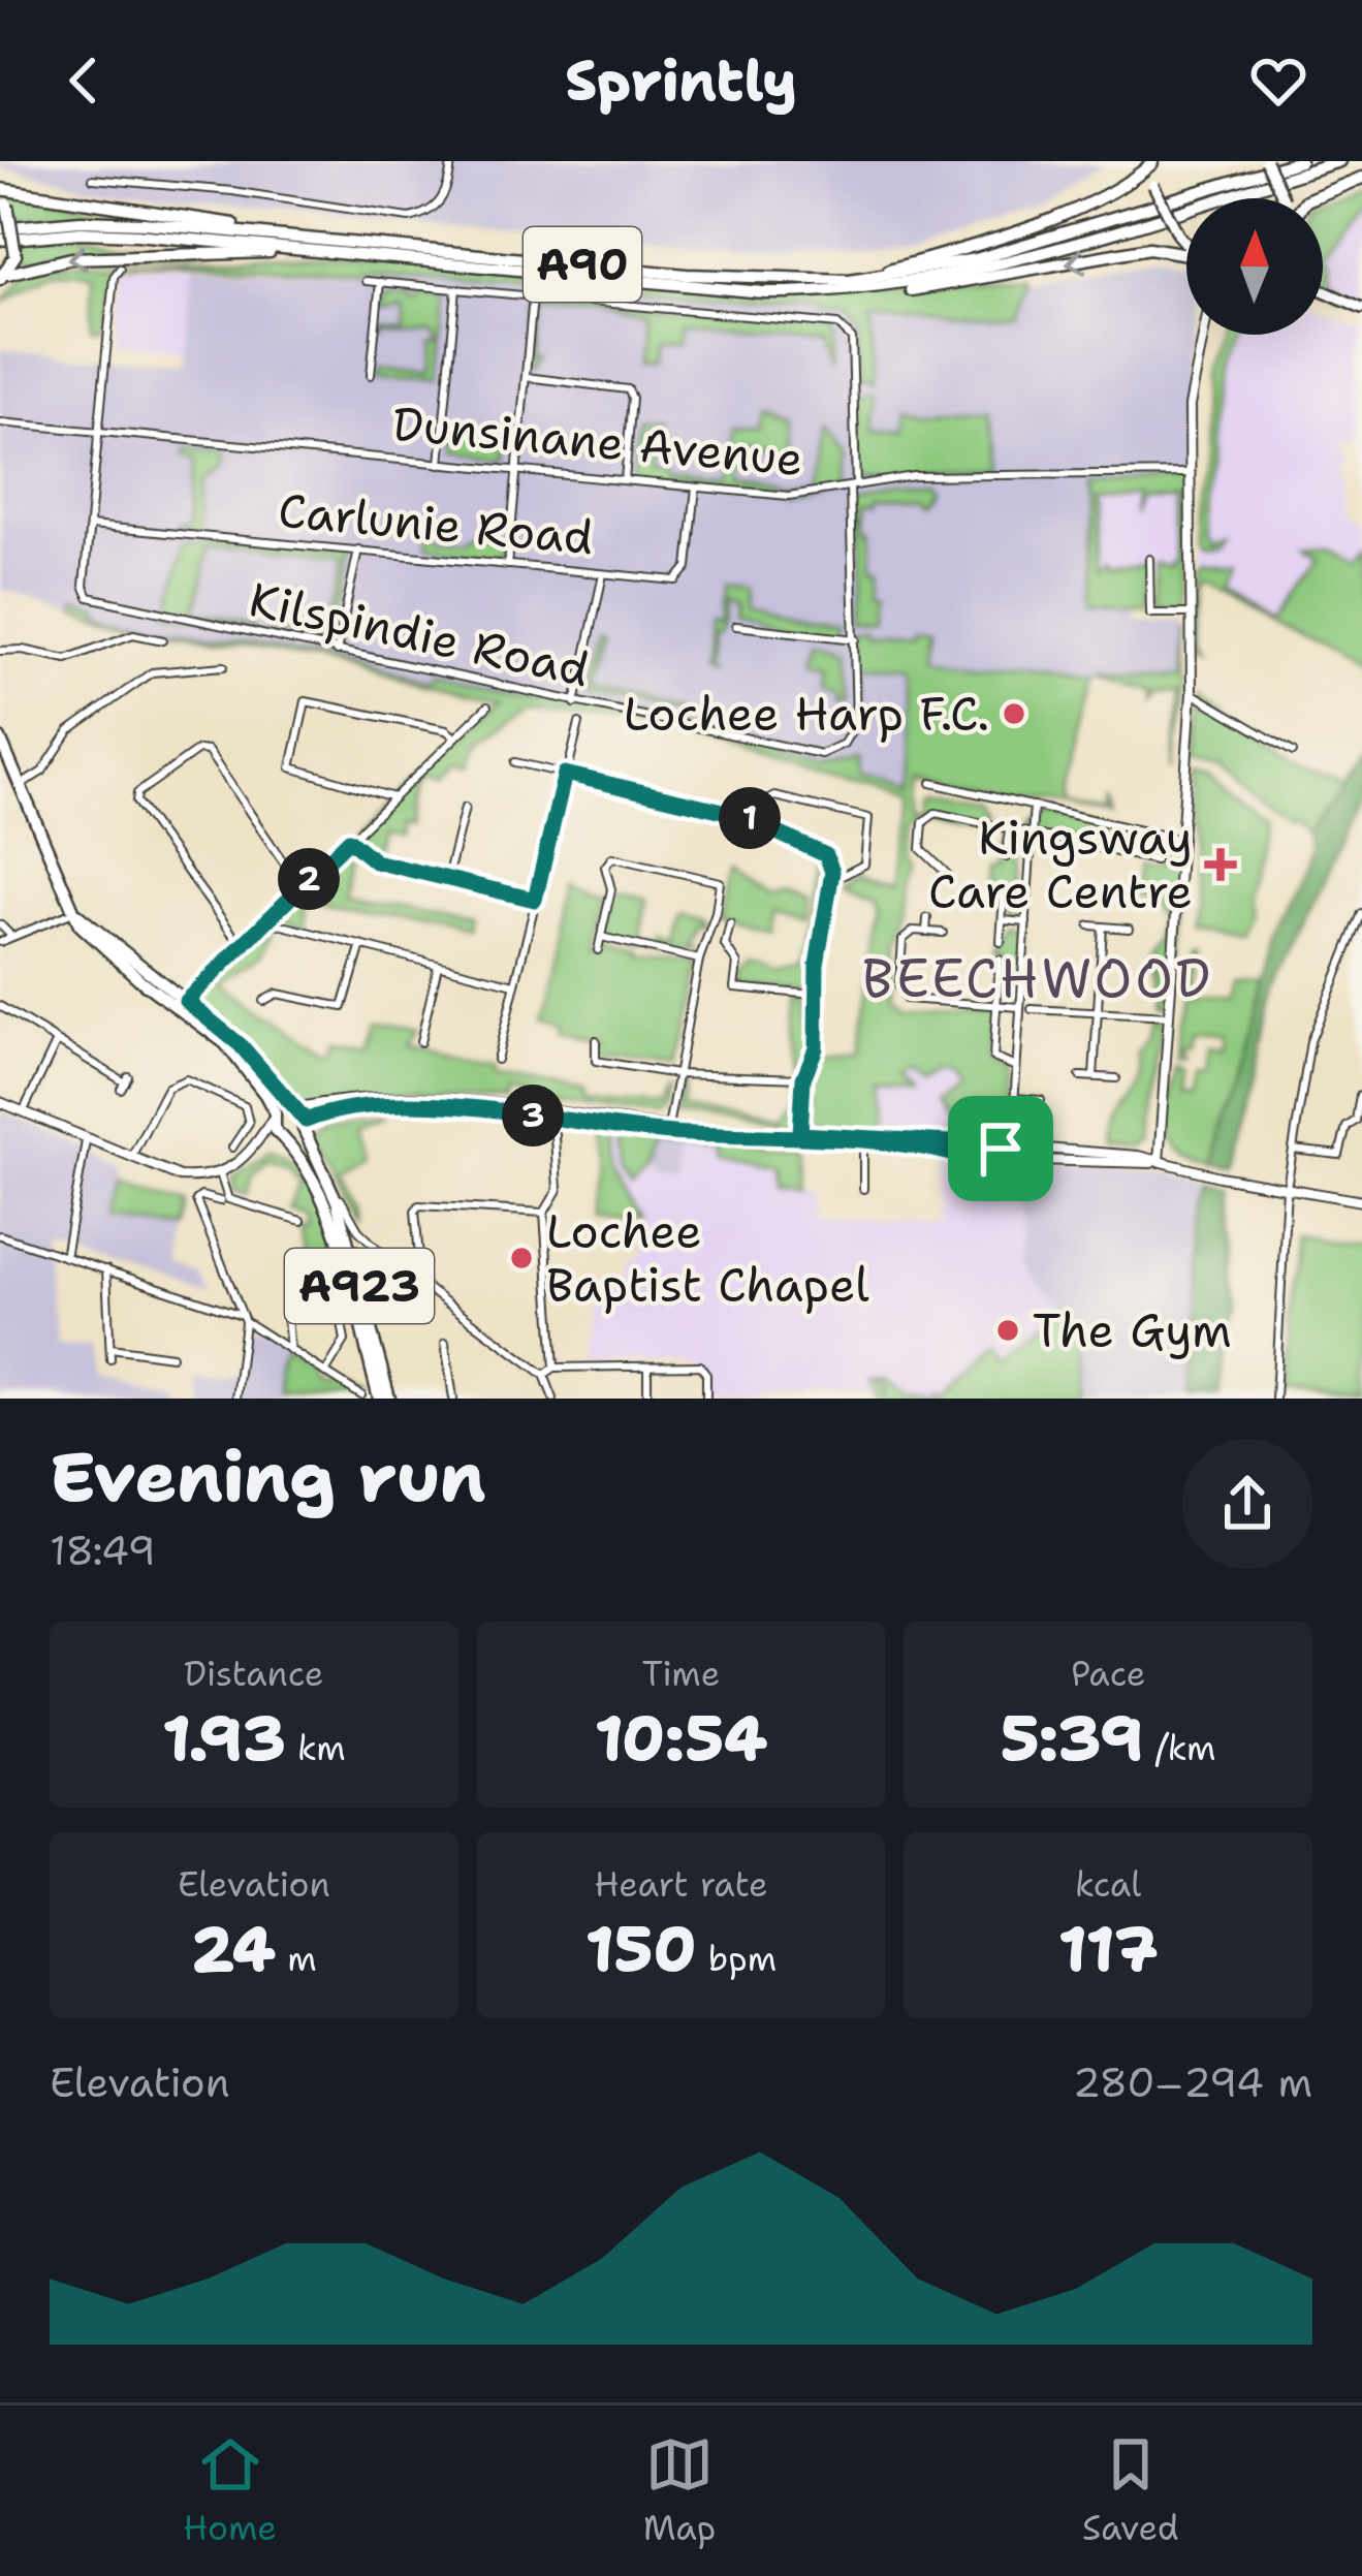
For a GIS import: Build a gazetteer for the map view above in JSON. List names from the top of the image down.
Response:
{
  "streets": {
    "main road": ["A90", "A923"],
    "street": ["Dunsinane Avenue", "Carlunie Road", "Kilspindie Road"]
  },
  "crossings": [
    ["Dunsinane Avenue", "Carlunie Road"],
    ["Dunsinane Avenue", "Kilspindie Road"],
    ["Carlunie Road", "Kilspindie Road"]
  ],
  "districts": ["BEECHWOOD"],
  "places": {
    "other": ["Lochee Harp F.C.", "Lochee Baptist Chapel", "The Gym"],
    "health": ["Kingsway Care Centre"]
  },
  "north": "top",
  "page": {
    "header": "Sprintly",
    "pins": ["1", "2", "3"],
    "heading": ["Evening run", "18:49"],
    "stats": [
      ["Distance", "1.93 km"],
      ["Time", "10:54"],
      ["Pace", "5:39 /km"],
      ["Elevation", "24 m"],
      ["Heart rate", "150 bpm"],
      ["kcal", "117"]
    ],
    "chart": ["Elevation", "280–294 m"],
    "tabs": ["Home", "Map", "Saved"]
  }
}
